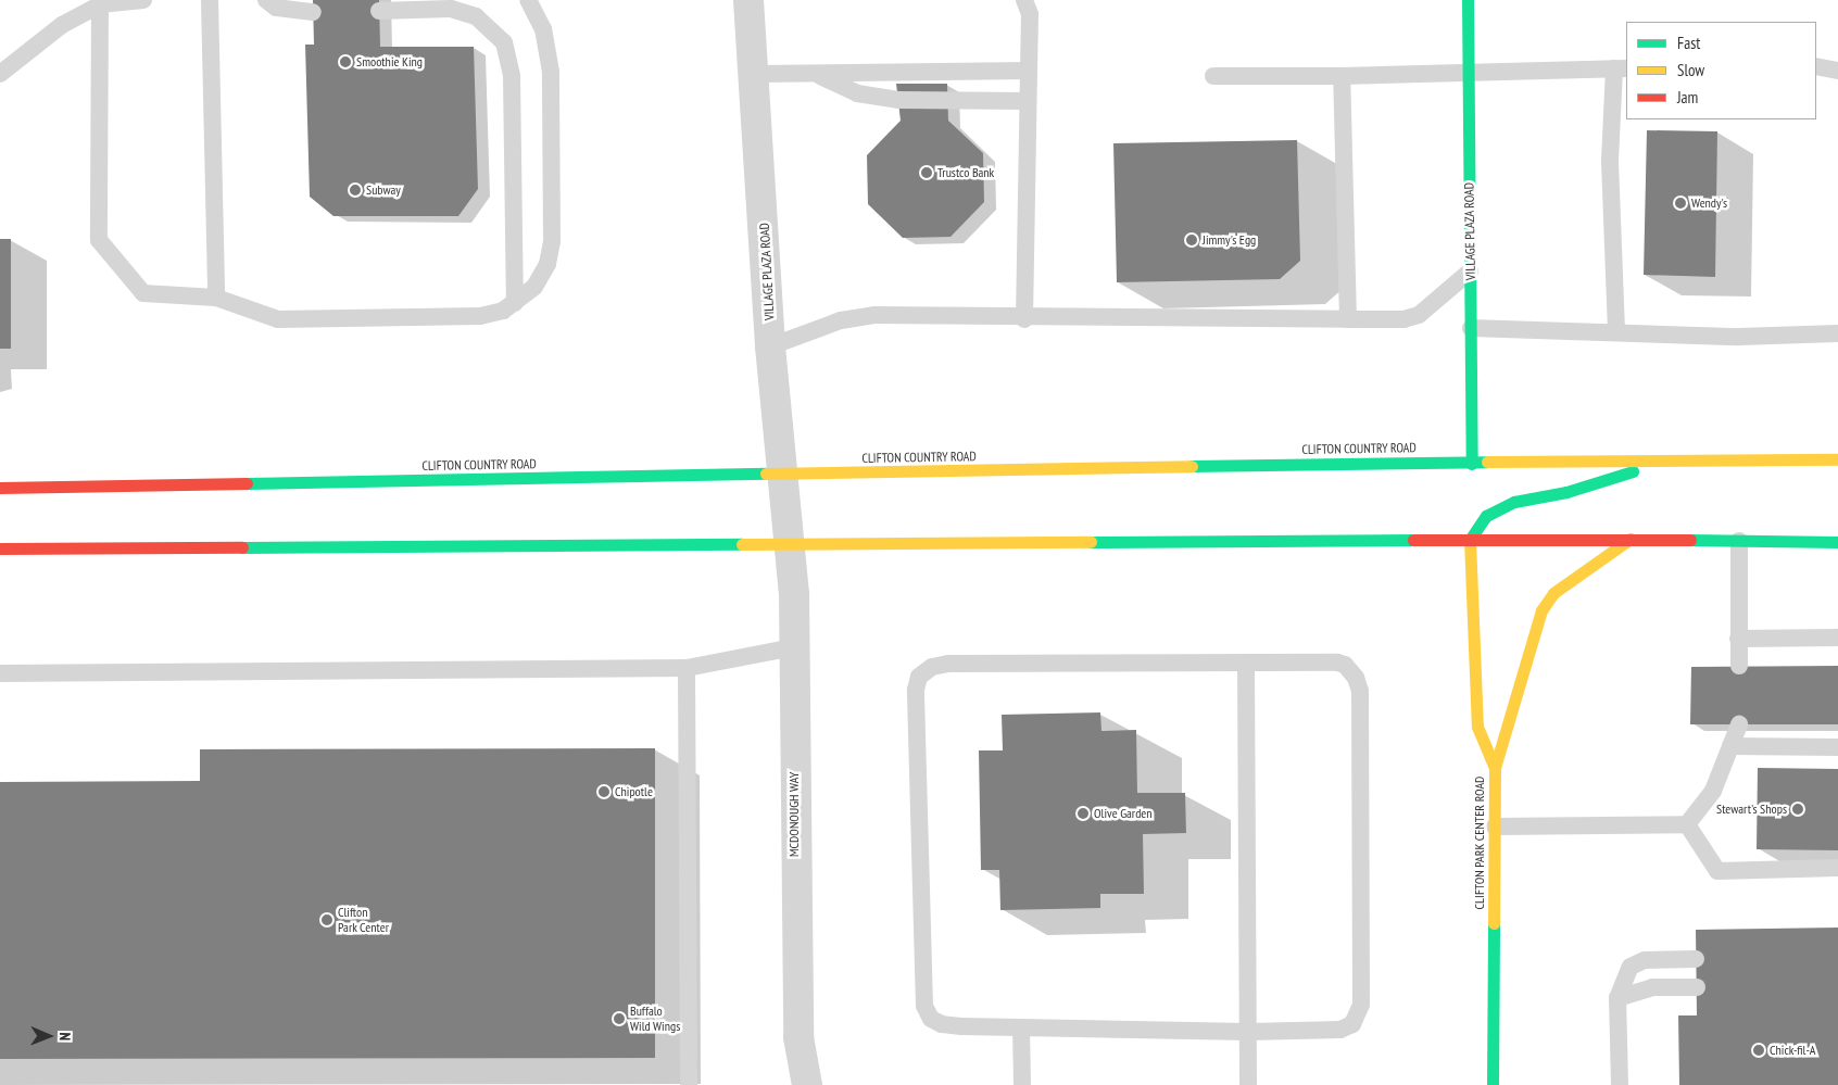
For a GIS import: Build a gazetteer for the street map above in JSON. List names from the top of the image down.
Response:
{
  "streets": {
    "street": [
      "VILLAGE PLAZA ROAD",
      "CLIFTON COUNTRY ROAD",
      "MCDONOUGH WAY",
      "CLIFTON PARK CENTER ROAD"
    ]
  },
  "crossings": [
    ["VILLAGE PLAZA ROAD", "CLIFTON COUNTRY ROAD"],
    ["VILLAGE PLAZA ROAD", "MCDONOUGH WAY"]
  ],
  "places": [
    "Smoothie King",
    "Trustco Bank",
    "Subway",
    "Wendy's",
    "Jimmy's Egg",
    "Chipotle",
    "Stewart's Shops",
    "Olive Garden",
    "Clifton Park Center",
    "Buffalo Wild Wings",
    "Chick-fil-A"
  ],
  "legend": ["Fast", "Slow", "Jam"],
  "north": "right"
}
